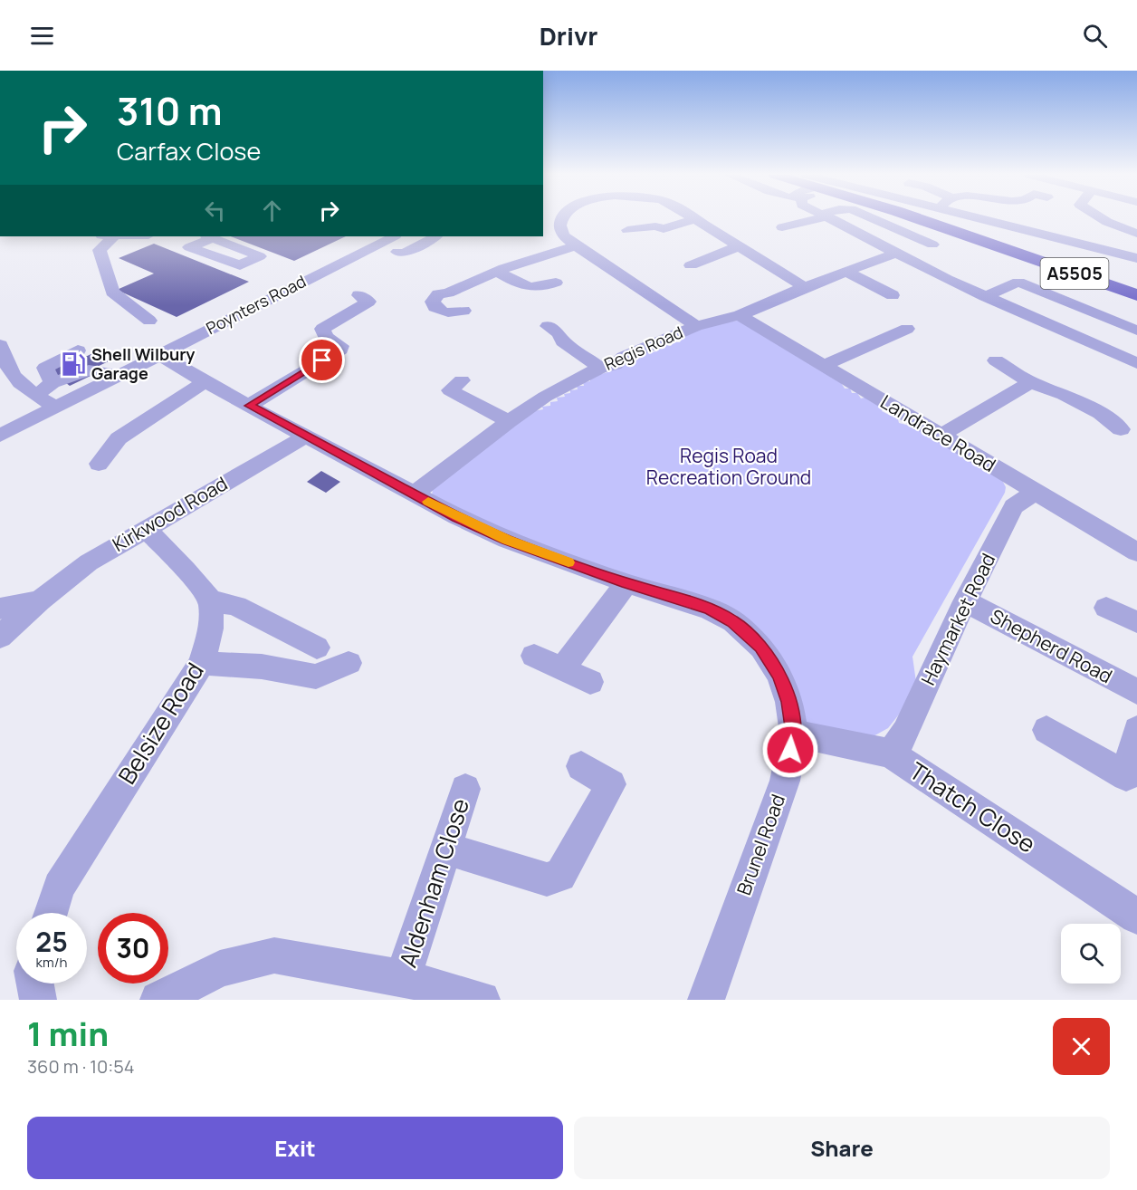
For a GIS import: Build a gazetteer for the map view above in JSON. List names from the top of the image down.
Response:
{
  "streets": {
    "main road": ["A5505"],
    "street": [
      "Poynters Road",
      "Regis Road",
      "Landrace Road",
      "Kirkwood Road",
      "Haymarket Road",
      "Shepherd Road",
      "Belsize Road",
      "Thatch Close",
      "Brunel Road",
      "Aldenham Close"
    ]
  },
  "crossings": [
    ["Poynters Road", "Brunel Road"],
    ["Regis Road", "Landrace Road"],
    ["Regis Road", "Brunel Road"],
    ["Landrace Road", "Haymarket Road"],
    ["Kirkwood Road", "Brunel Road"],
    ["Haymarket Road", "Shepherd Road"],
    ["Haymarket Road", "Thatch Close"],
    ["Thatch Close", "Brunel Road"]
  ],
  "parks": ["Regis Road Recreation Ground"],
  "places": {
    "fuel station": ["Shell Wilbury Garage"]
  },
  "page": {
    "header": "Drivr",
    "turn": ["310 m", "Carfax Close"],
    "speed": "25 km/h",
    "limit": "30",
    "heading": ["1 min", "360 m · 10:54"],
    "buttons": ["Exit", "Share"]
  }
}
